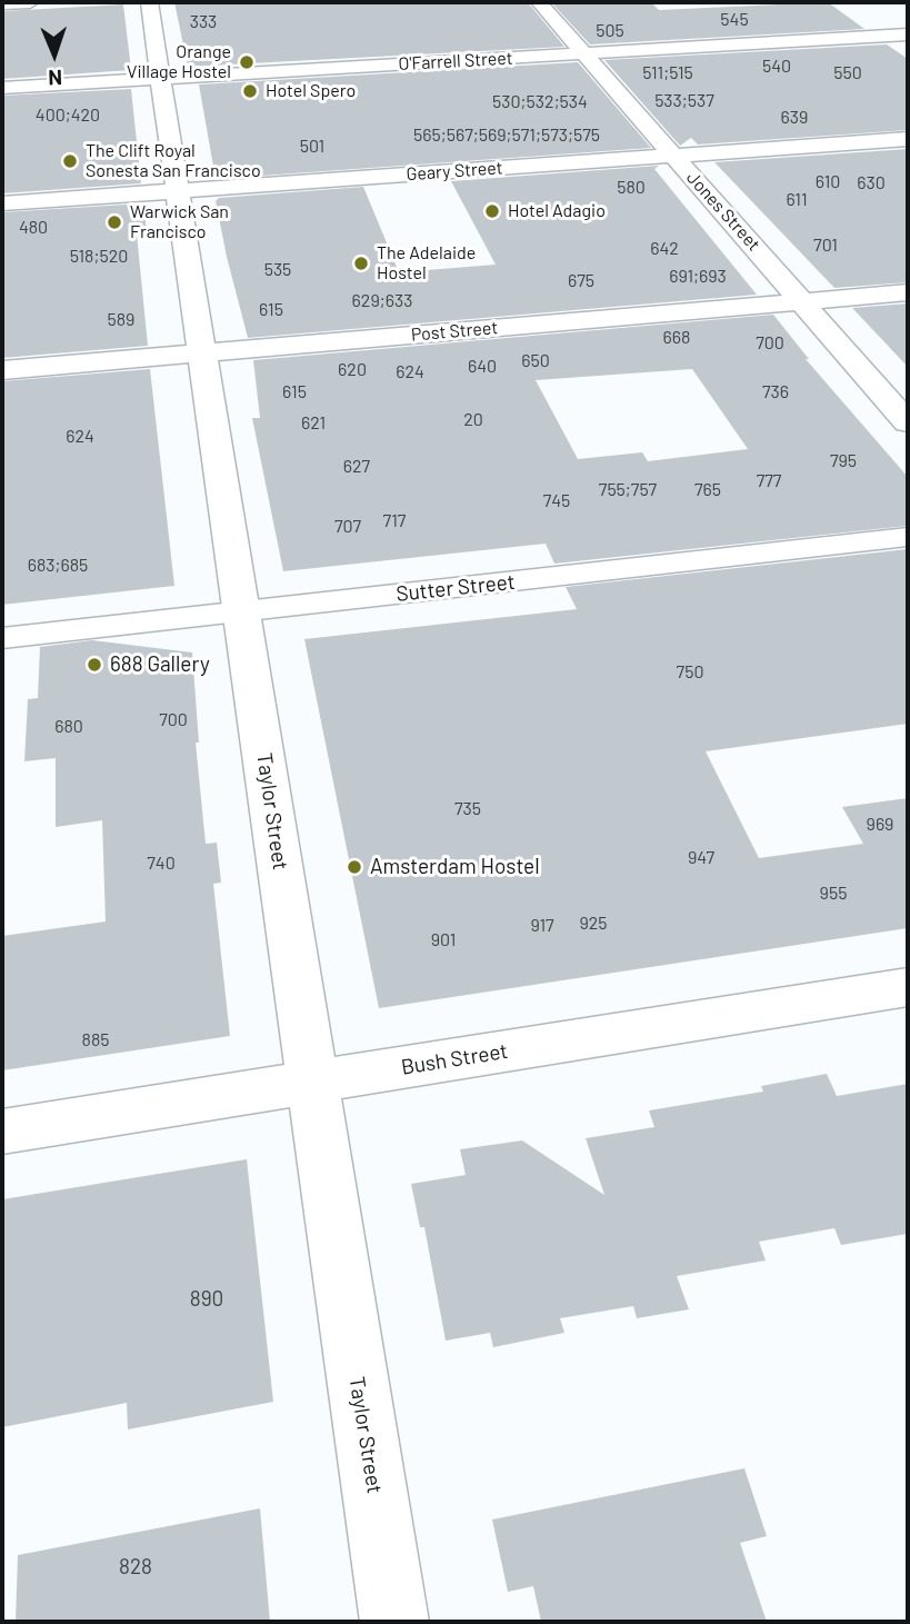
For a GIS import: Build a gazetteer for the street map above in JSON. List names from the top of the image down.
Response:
{
  "streets": {
    "main road": [
      "O'Farrell Street",
      "Geary Street",
      "Jones Street",
      "Post Street",
      "Taylor Street",
      "Bush Street"
    ],
    "street": ["Sutter Street"]
  },
  "crossings": [
    ["O'Farrell Street", "Jones Street"],
    ["O'Farrell Street", "Taylor Street"],
    ["Geary Street", "Jones Street"],
    ["Geary Street", "Taylor Street"],
    ["Jones Street", "Post Street"],
    ["Post Street", "Taylor Street"],
    ["Sutter Street", "Taylor Street"],
    ["Taylor Street", "Bush Street"]
  ],
  "places": [
    "Orange Village Hostel",
    "Hotel Spero",
    "The Clift Royal Sonesta San Francisco",
    "Hotel Adagio",
    "Warwick San Francisco",
    "The Adelaide Hostel",
    "688 Gallery",
    "Amsterdam Hostel"
  ],
  "house_numbers": [
    "545",
    "333",
    "505",
    "540",
    "511;515",
    "550",
    "533;537",
    "530;532;534",
    "400;420",
    "639",
    "565;567;569;571;573;575",
    "501",
    "610",
    "630",
    "580",
    "611",
    "480",
    "701",
    "642",
    "518;520",
    "535",
    "691;693",
    "675",
    "629;633",
    "615",
    "589",
    "668",
    "700",
    "650",
    "640",
    "620",
    "624",
    "615",
    "736",
    "20",
    "621",
    "624",
    "795",
    "627",
    "777",
    "755;757",
    "765",
    "745",
    "717",
    "707",
    "683;685",
    "750",
    "700",
    "680",
    "735",
    "969",
    "947",
    "740",
    "955",
    "925",
    "917",
    "901",
    "885",
    "890",
    "828"
  ],
  "north": "bottom"
}
